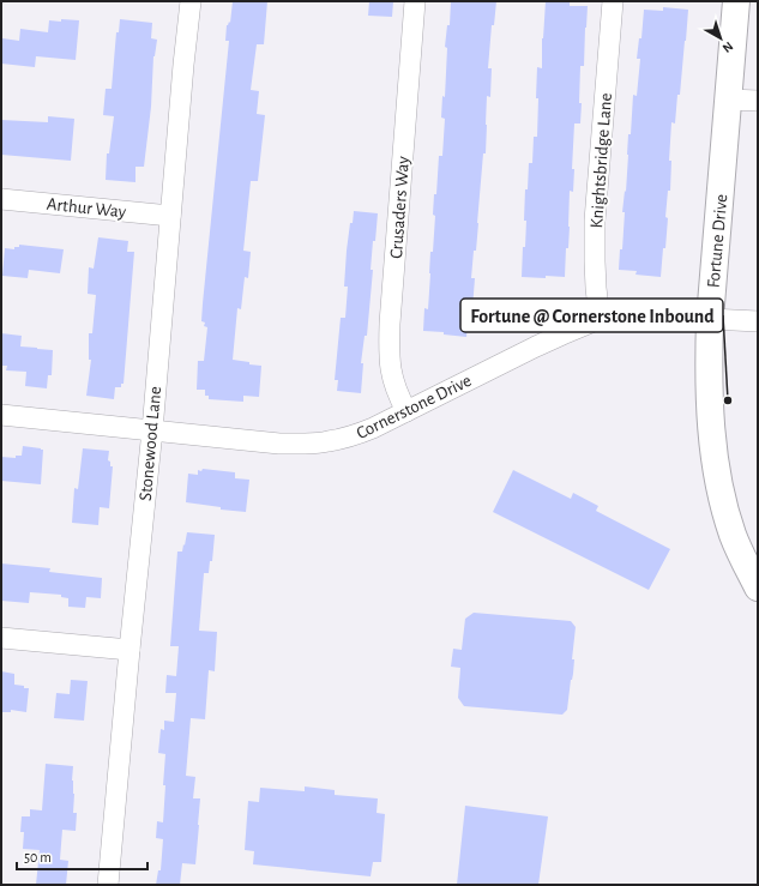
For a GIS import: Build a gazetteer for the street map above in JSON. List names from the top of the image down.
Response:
{
  "streets": {
    "street": [
      "Knightsbridge Lane",
      "Arthur Way",
      "Crusaders Way",
      "Fortune Drive",
      "Cornerstone Drive",
      "Stonewood Lane"
    ]
  },
  "crossings": [
    ["Knightsbridge Lane", "Cornerstone Drive"],
    ["Arthur Way", "Stonewood Lane"],
    ["Crusaders Way", "Cornerstone Drive"],
    ["Fortune Drive", "Cornerstone Drive"],
    ["Cornerstone Drive", "Stonewood Lane"]
  ],
  "places": ["Fortune @ Cornerstone Inbound"],
  "scale_bar": "50 m",
  "north": "bottom right"
}
